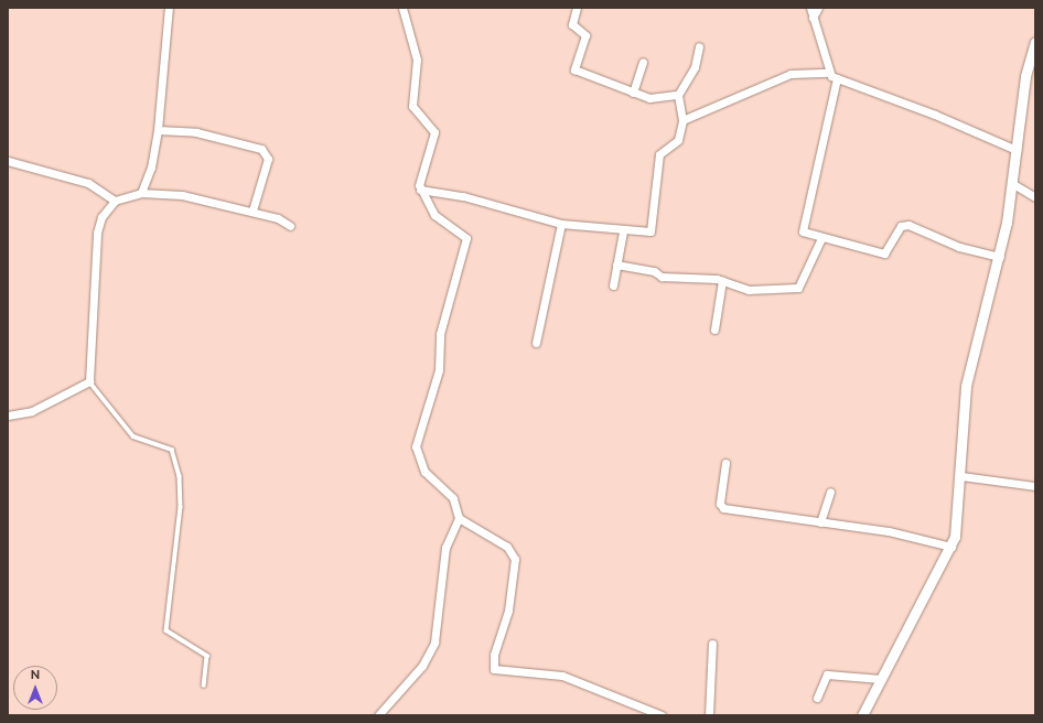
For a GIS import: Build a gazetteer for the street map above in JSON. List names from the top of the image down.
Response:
{
  "north": "top"
}
